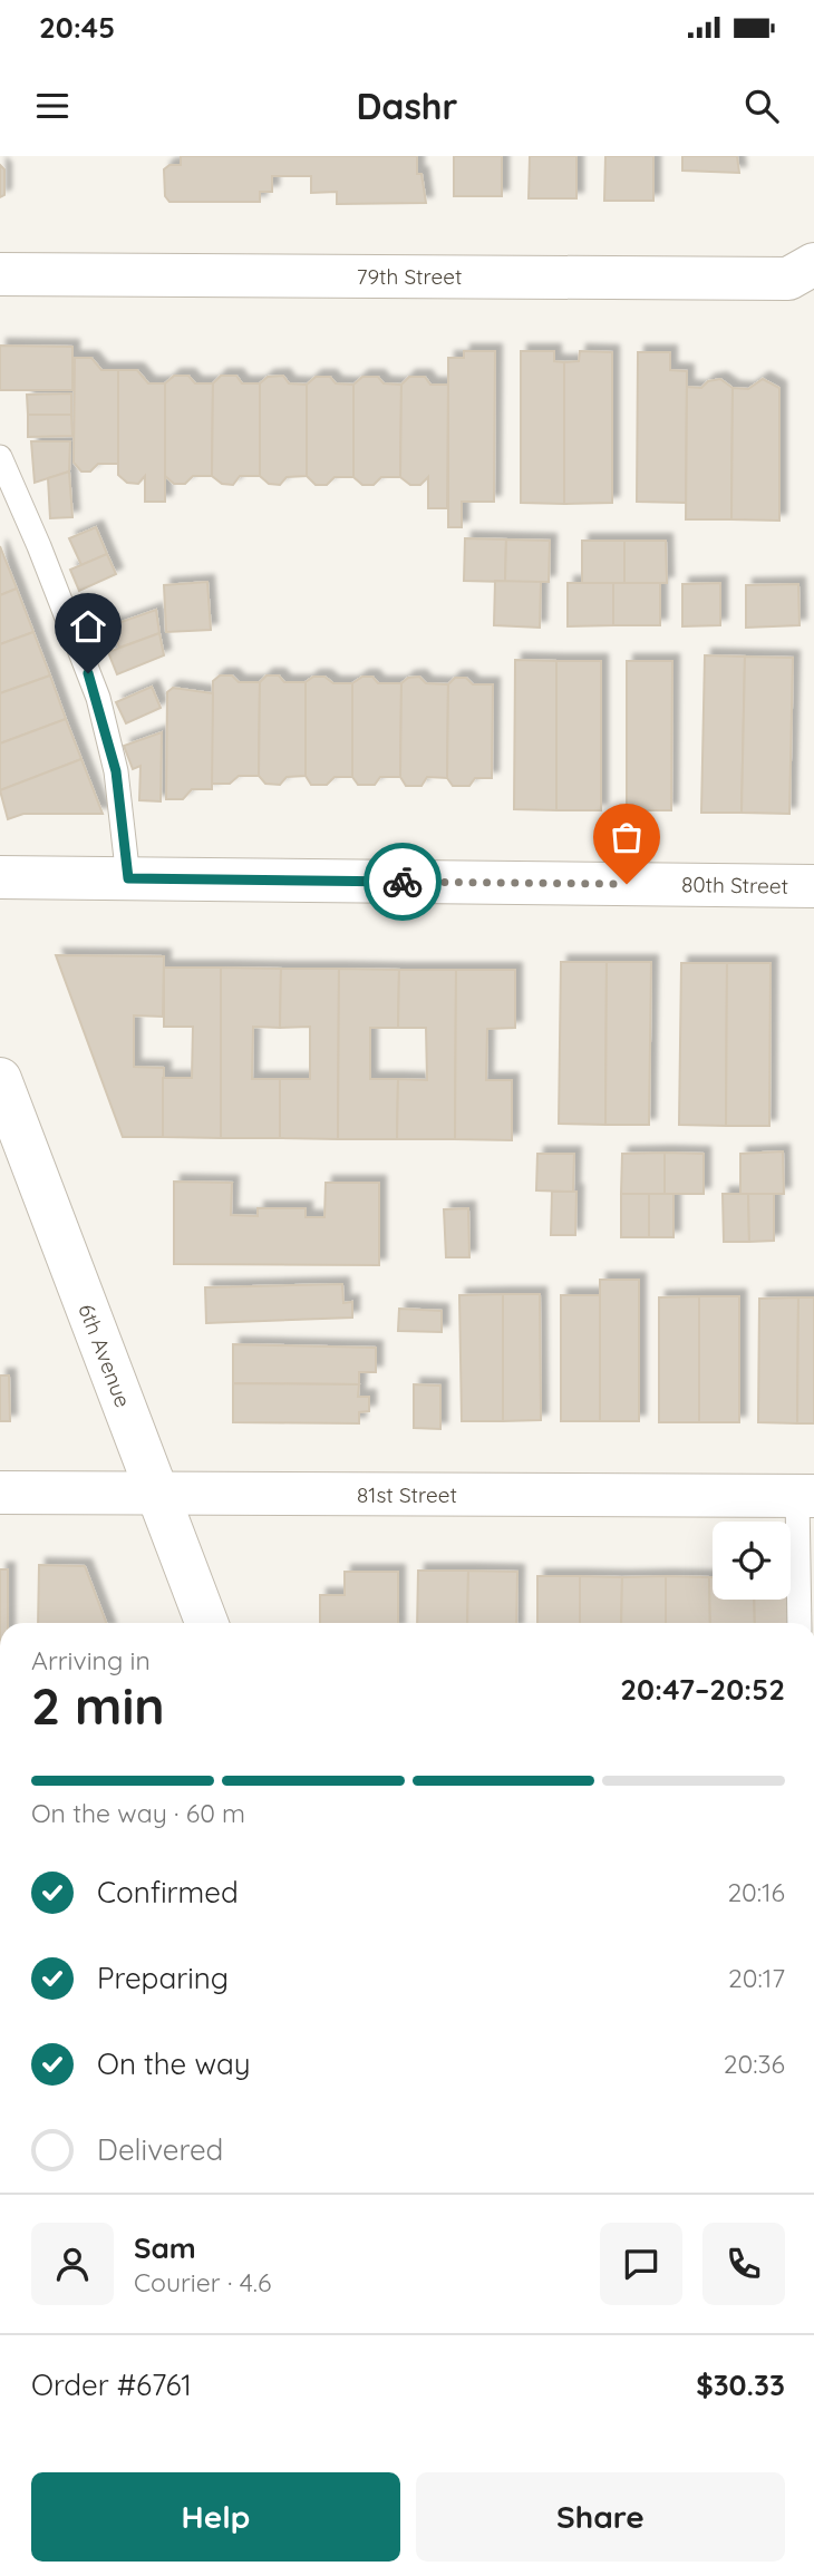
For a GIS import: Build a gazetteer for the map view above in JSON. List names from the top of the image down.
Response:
{
  "streets": {
    "street": [
      "79th Street",
      "80th Street",
      "6th Avenue",
      "81st Street"
    ]
  },
  "crossings": [
    ["6th Avenue", "81st Street"]
  ],
  "page": {
    "status": "20:45",
    "header": "Dashr",
    "heading": ["2 min", "Arriving in", "20:47–20:52"],
    "panel": [
      "Sam",
      "Courier · 4.6",
      "Order #6761",
      "$30.33"
    ],
    "bar": "On the way · 60 m",
    "list": [
      ["Confirmed", "20:16"],
      ["Preparing", "20:17"],
      ["On the way", "20:36"],
      "Delivered"
    ],
    "buttons": ["Help", "Share"]
  }
}
